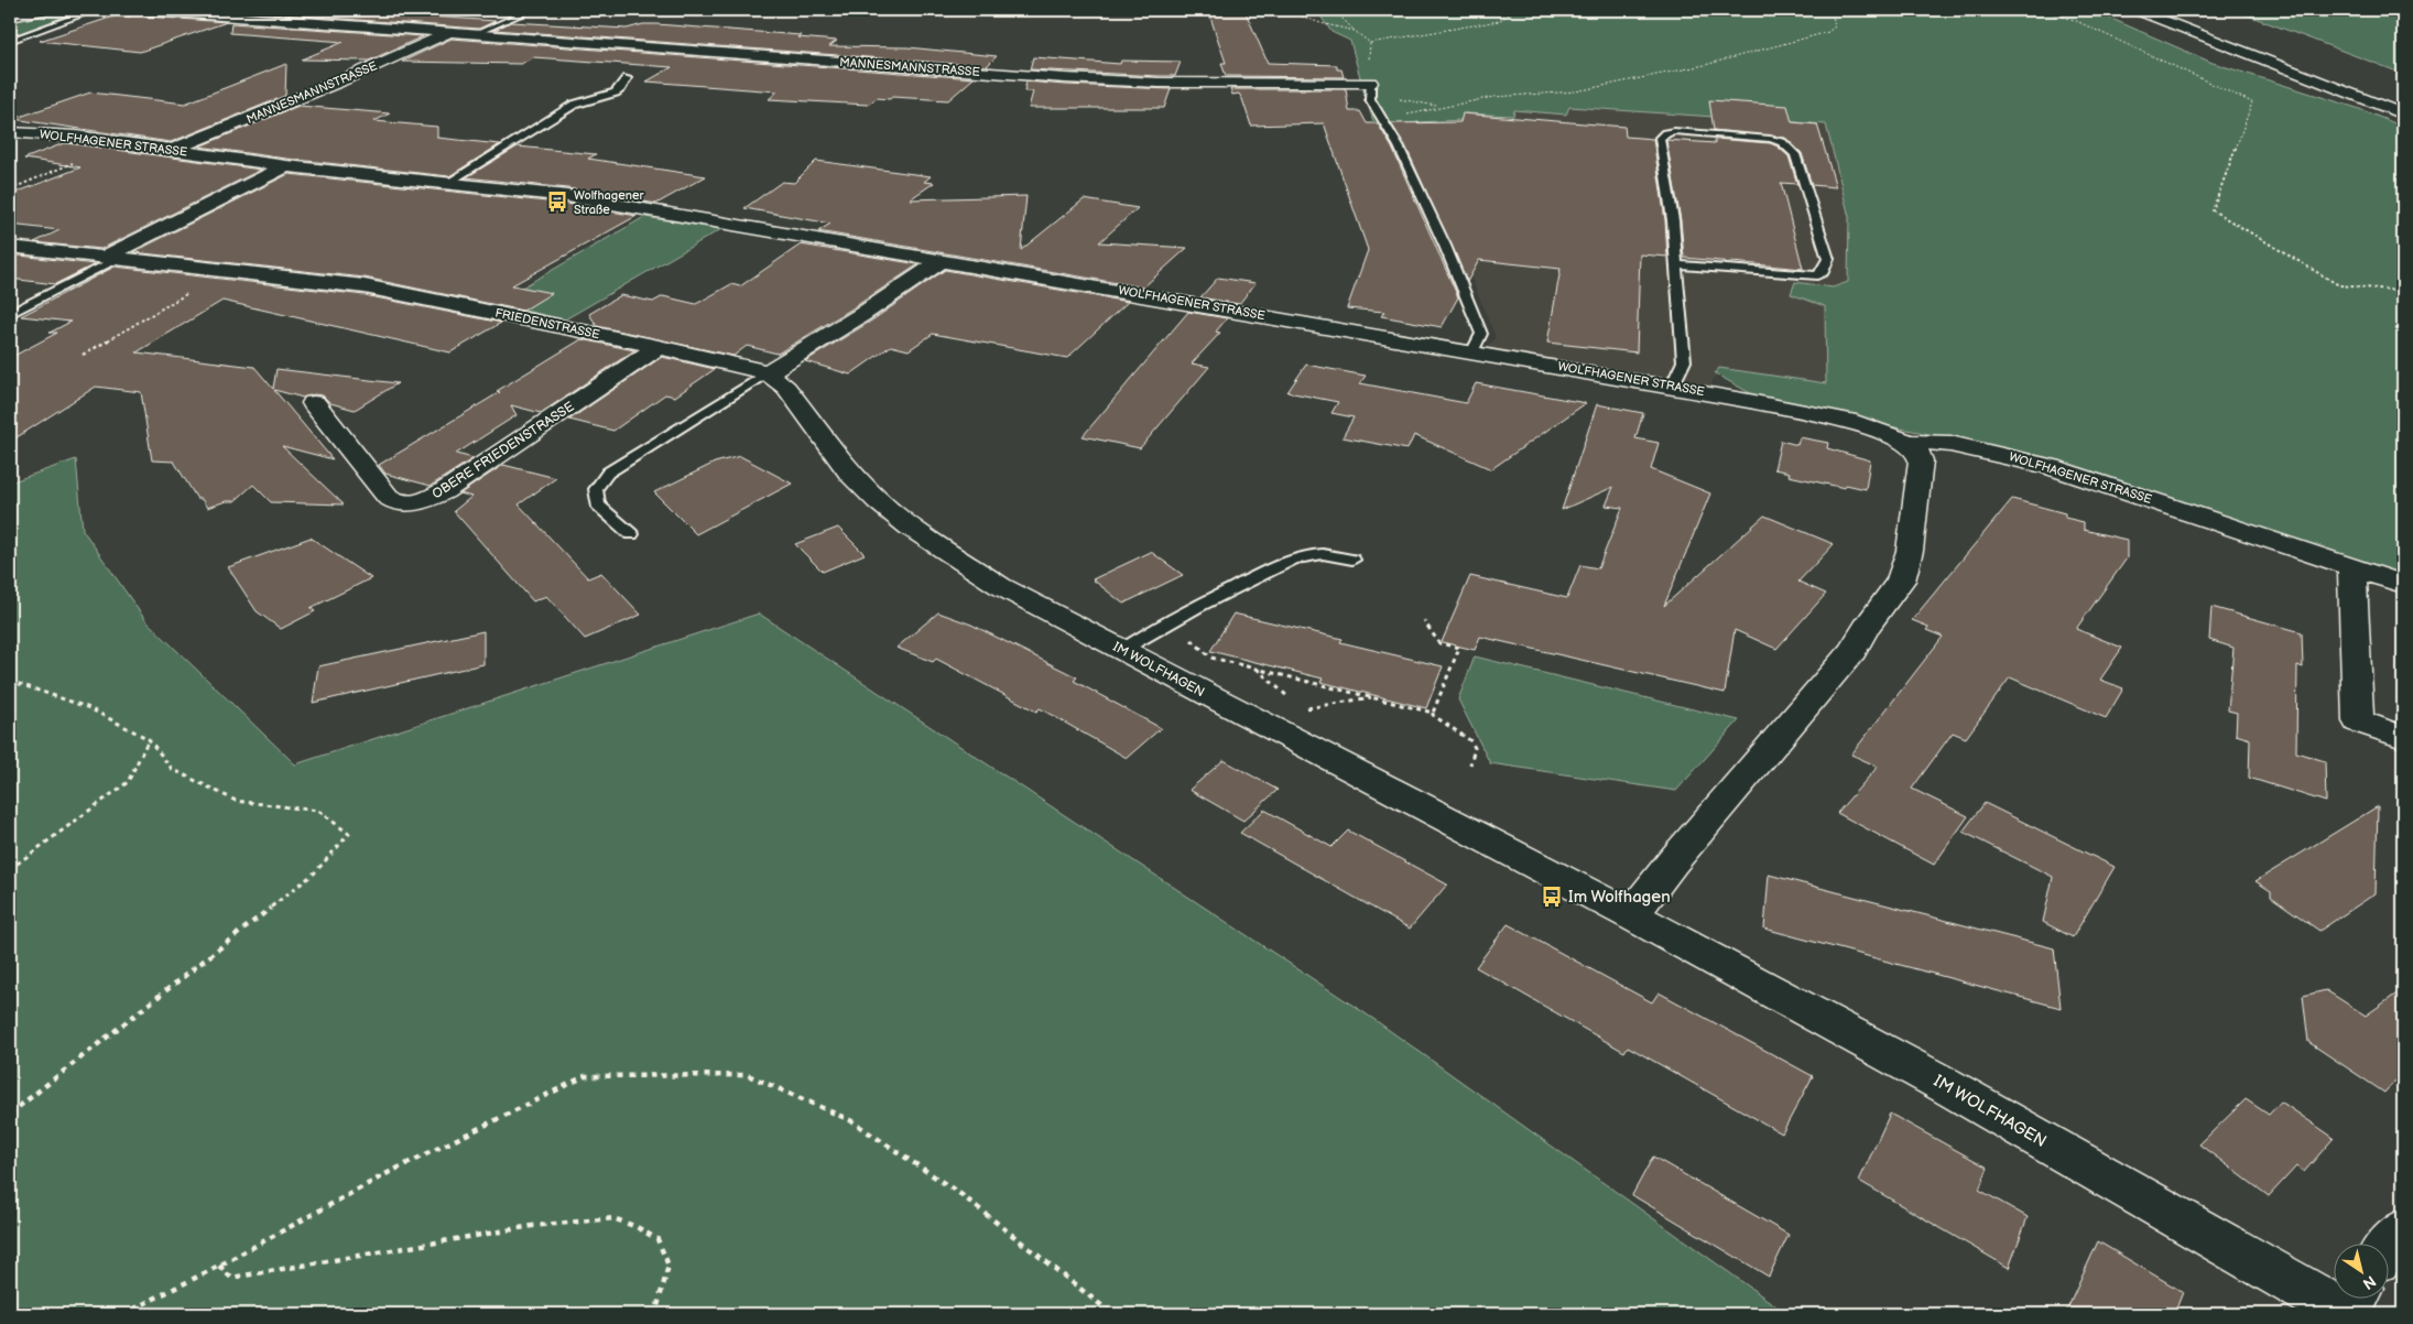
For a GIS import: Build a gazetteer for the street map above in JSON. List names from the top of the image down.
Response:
{
  "streets": {
    "main road": [
      "MANNESMANNSTRASSE",
      "WOLFHAGENER STRASSE",
      "FRIEDENSTRASSE",
      "OBERE FRIEDENSTRASSE",
      "IM WOLFHAGEN"
    ]
  },
  "crossings": [
    ["MANNESMANNSTRASSE", "WOLFHAGENER STRASSE"],
    ["FRIEDENSTRASSE", "OBERE FRIEDENSTRASSE"],
    ["FRIEDENSTRASSE", "IM WOLFHAGEN"]
  ],
  "places": {
    "bus stop": ["Wolfhagener Straße", "Im Wolfhagen"]
  },
  "north": "bottom right"
}
